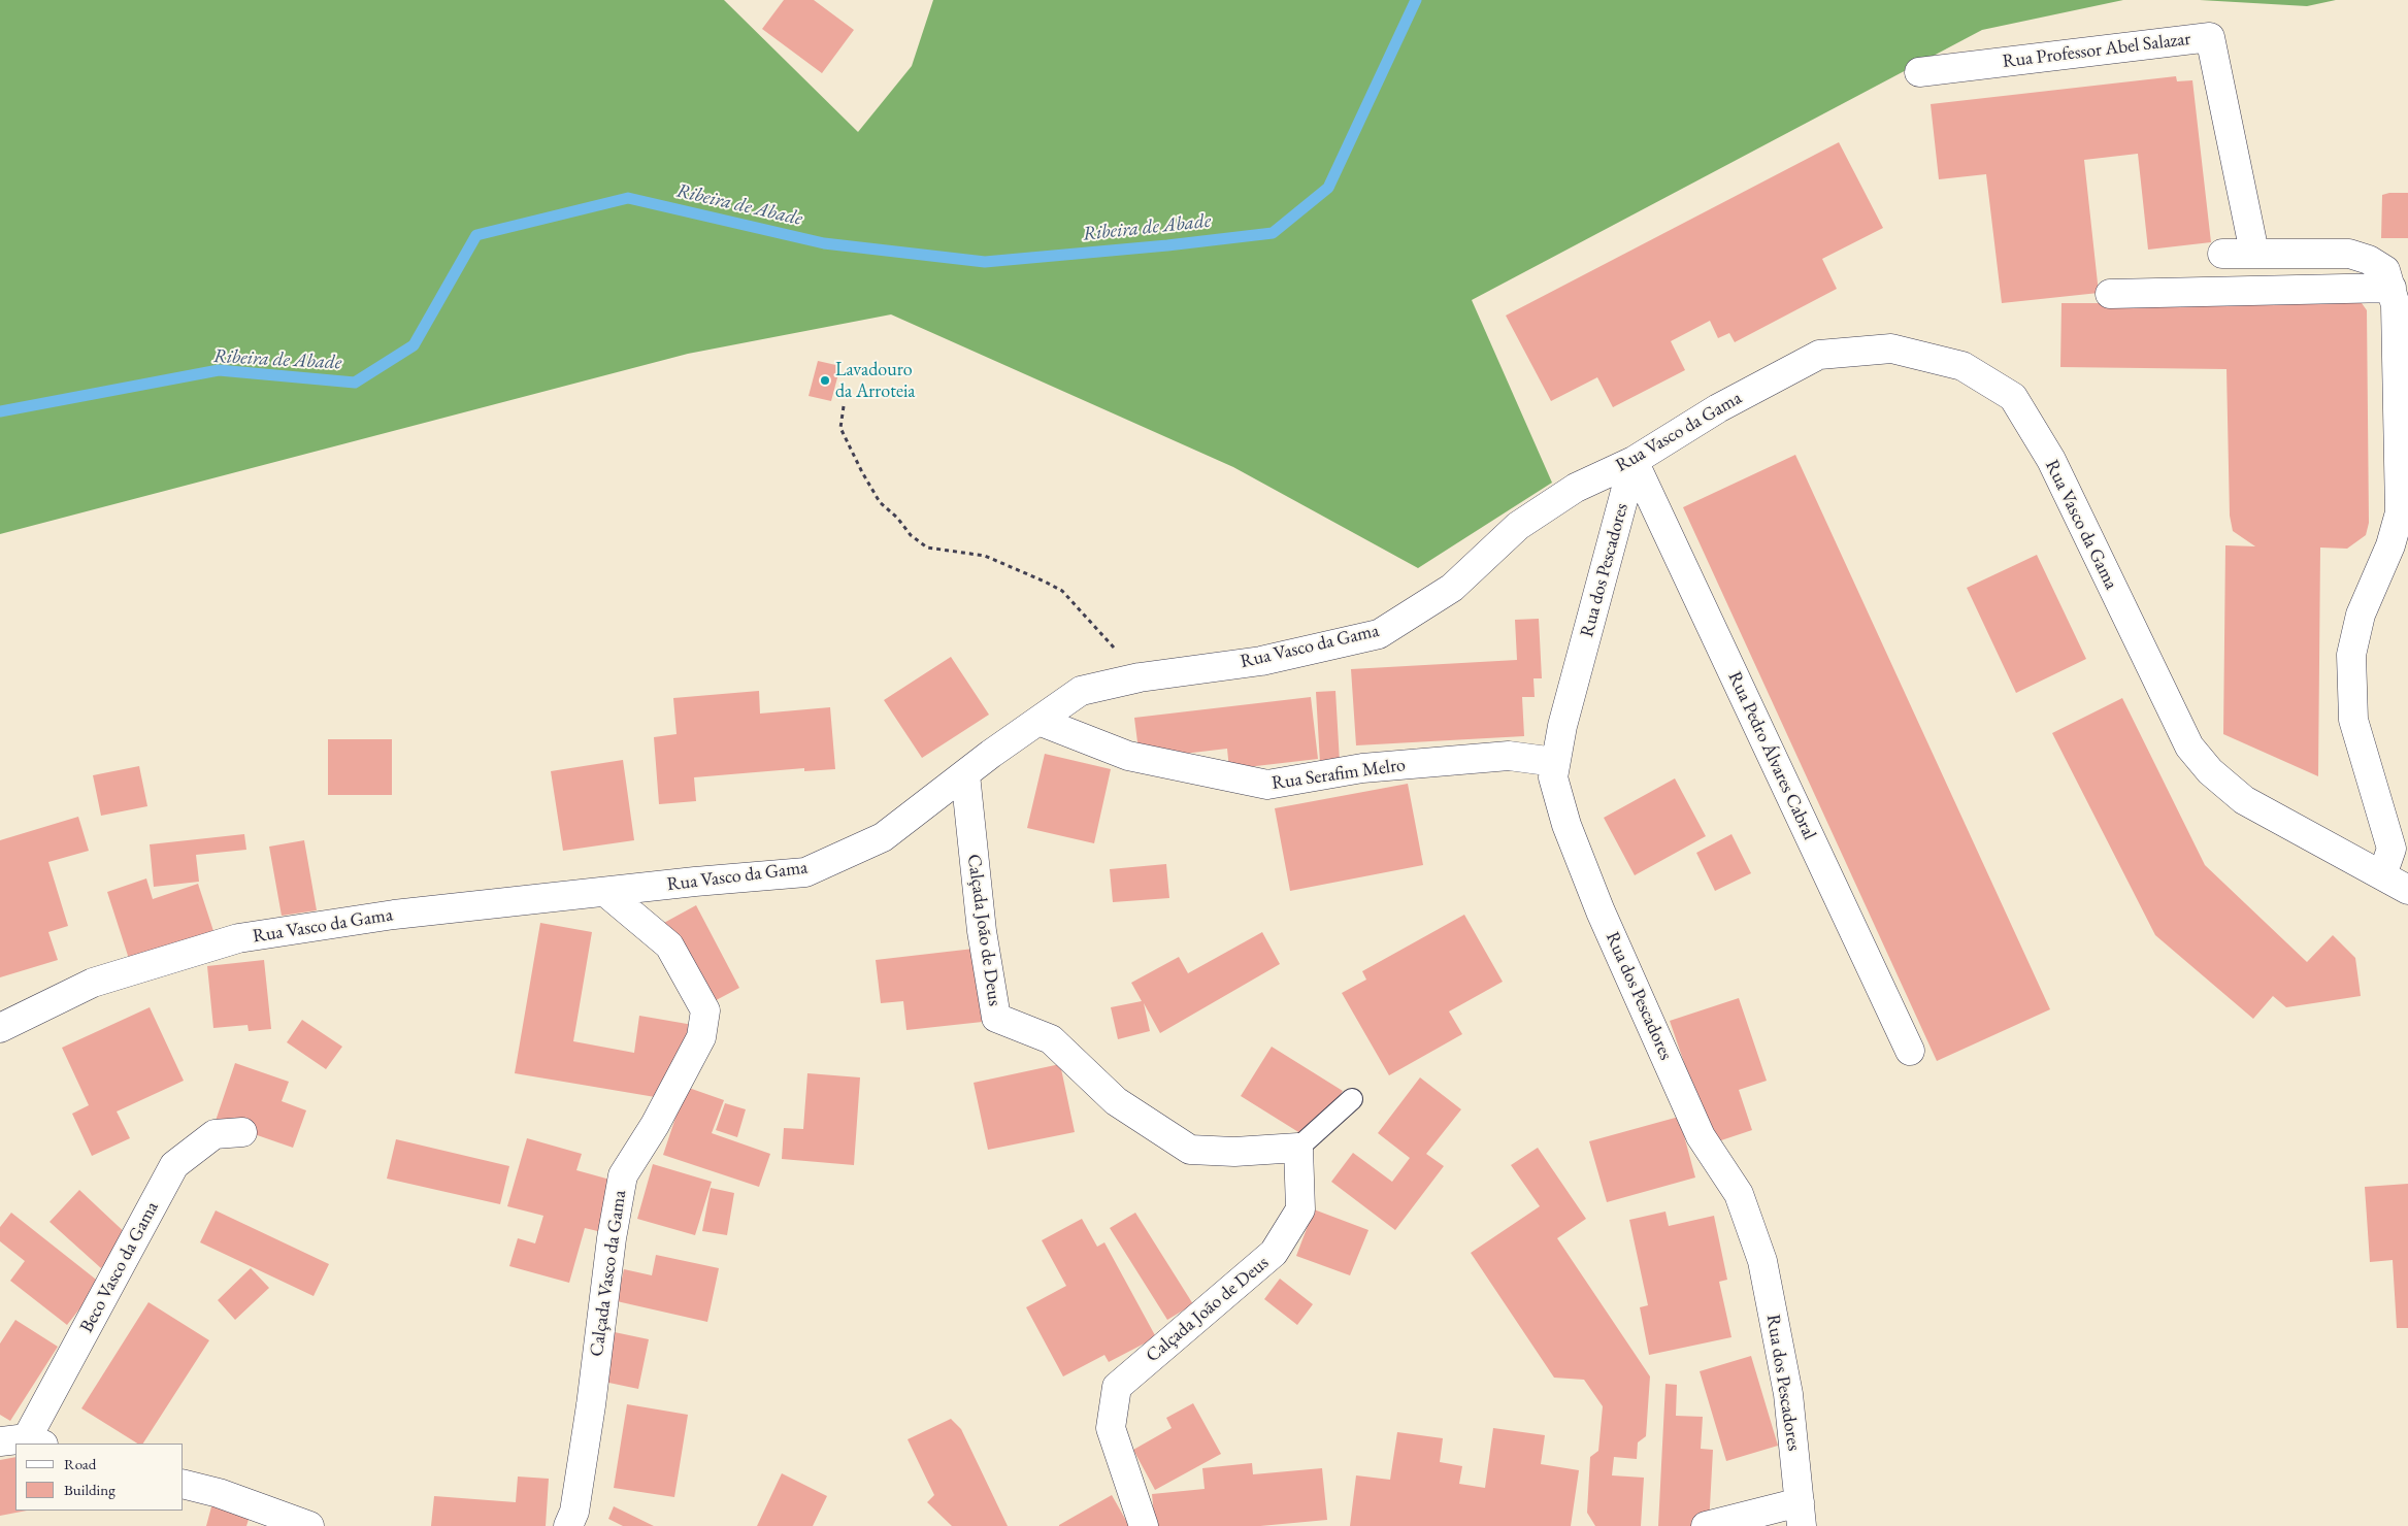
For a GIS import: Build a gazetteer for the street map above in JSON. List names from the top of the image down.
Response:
{
  "streets": {
    "street": [
      "Rua Professor Abel Salazar",
      "Rua Vasco da Gama",
      "Rua dos Pescadores",
      "Rua Pedro Álvares Cabral",
      "Rua Serafim Melro",
      "Calçada João de Deus",
      "Beco Vasco da Gama",
      "Calçada Vasco da Gama"
    ]
  },
  "crossings": [
    ["Rua Vasco da Gama", "Rua dos Pescadores"],
    ["Rua Vasco da Gama", "Rua Pedro Álvares Cabral"],
    ["Rua Vasco da Gama", "Rua Serafim Melro"],
    ["Rua Vasco da Gama", "Calçada João de Deus"],
    ["Rua Vasco da Gama", "Calçada Vasco da Gama"],
    ["Rua dos Pescadores", "Rua Pedro Álvares Cabral"],
    ["Rua dos Pescadores", "Rua Serafim Melro"]
  ],
  "water": ["Ribeira de Abade"],
  "places": ["Lavadouro da Arroteia"],
  "legend": ["Road", "Building"]
}
